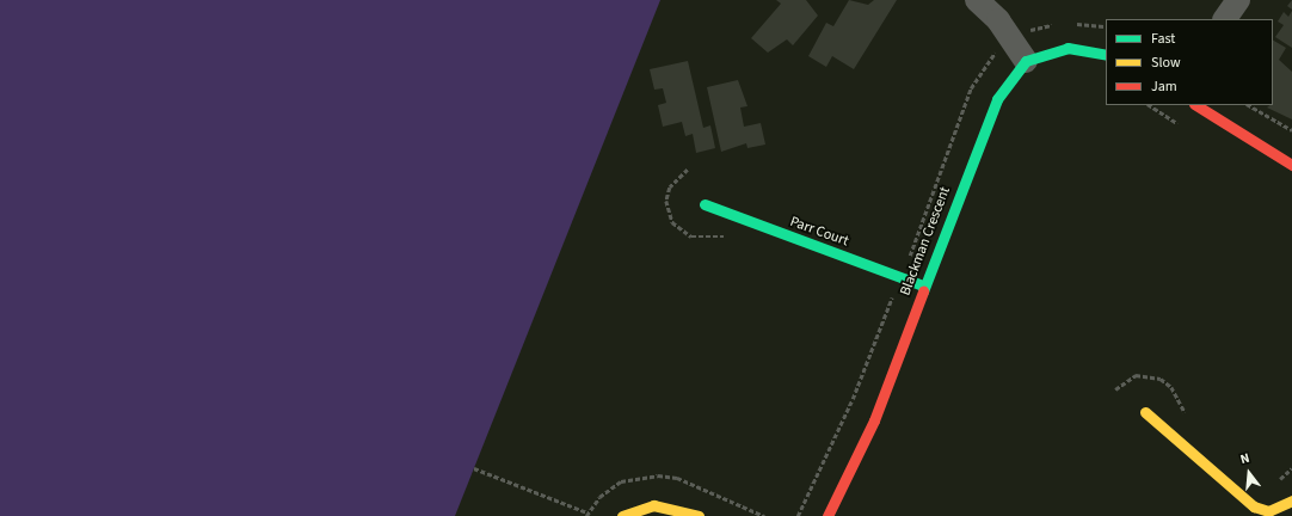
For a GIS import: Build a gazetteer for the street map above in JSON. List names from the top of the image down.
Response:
{
  "streets": {
    "street": ["Parr Court", "Blackman Crescent"]
  },
  "crossings": [
    ["Parr Court", "Blackman Crescent"]
  ],
  "legend": ["Fast", "Slow", "Jam"],
  "north": "top"
}
